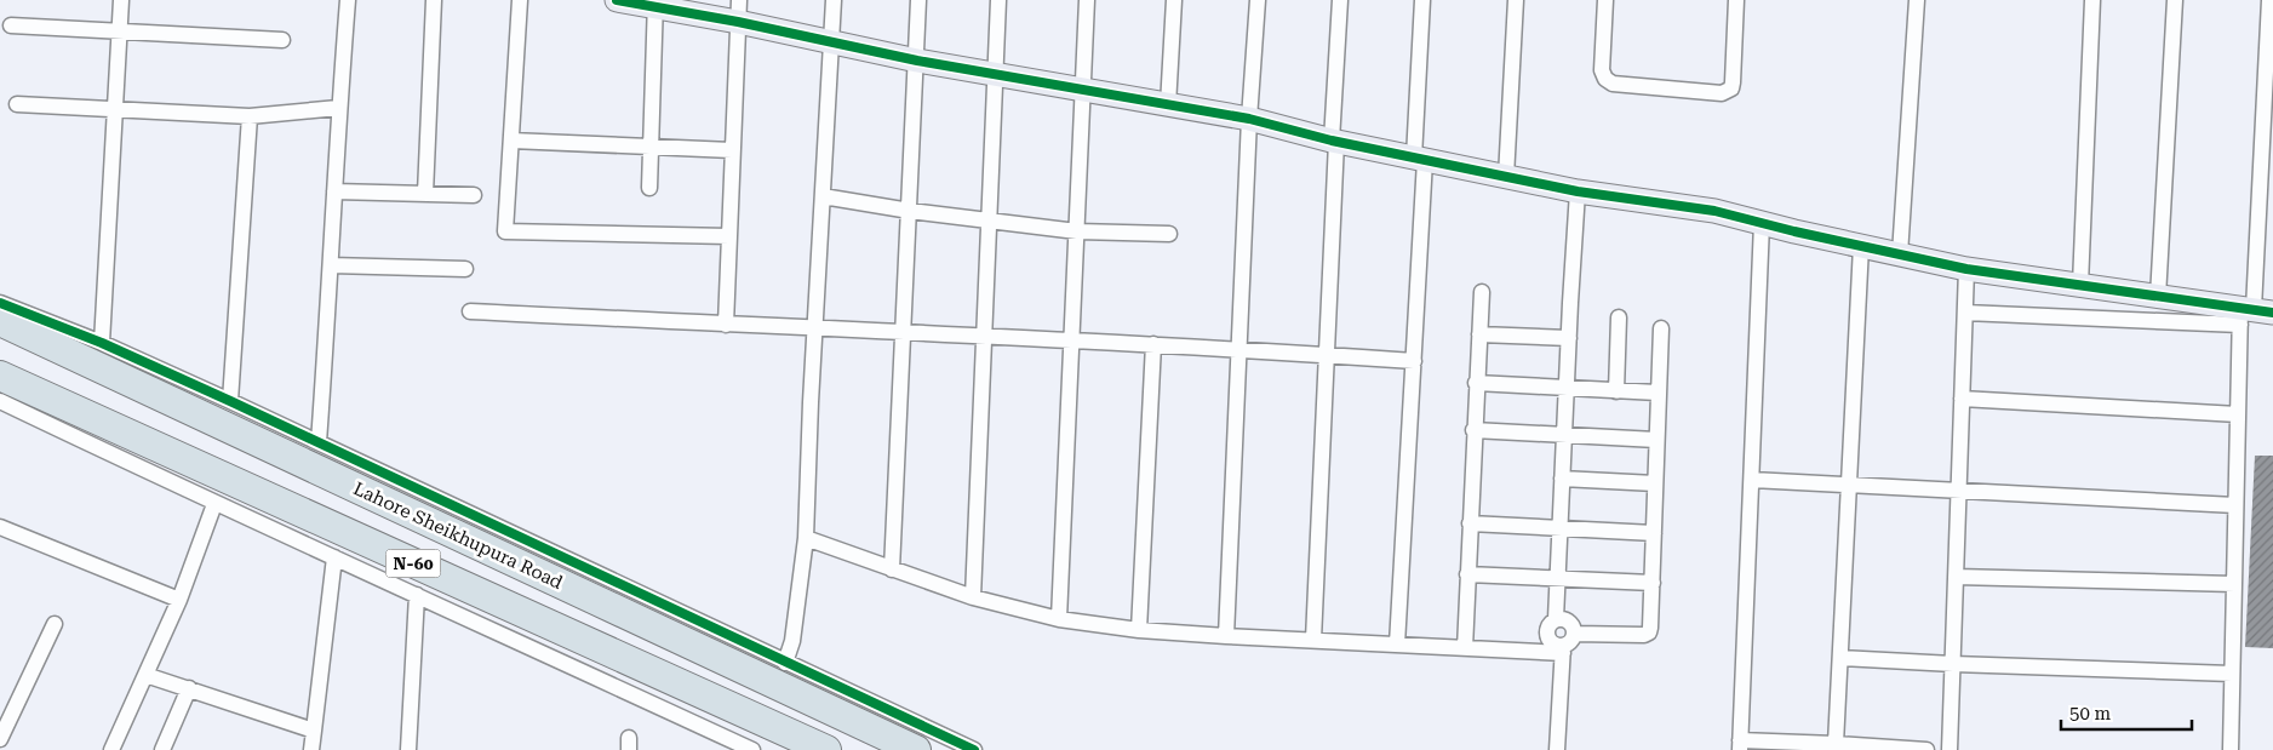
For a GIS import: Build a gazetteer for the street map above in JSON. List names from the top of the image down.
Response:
{
  "streets": {
    "highway": ["Lahore Sheikhupura Road", "N-60"]
  },
  "scale_bar": "50 m"
}
